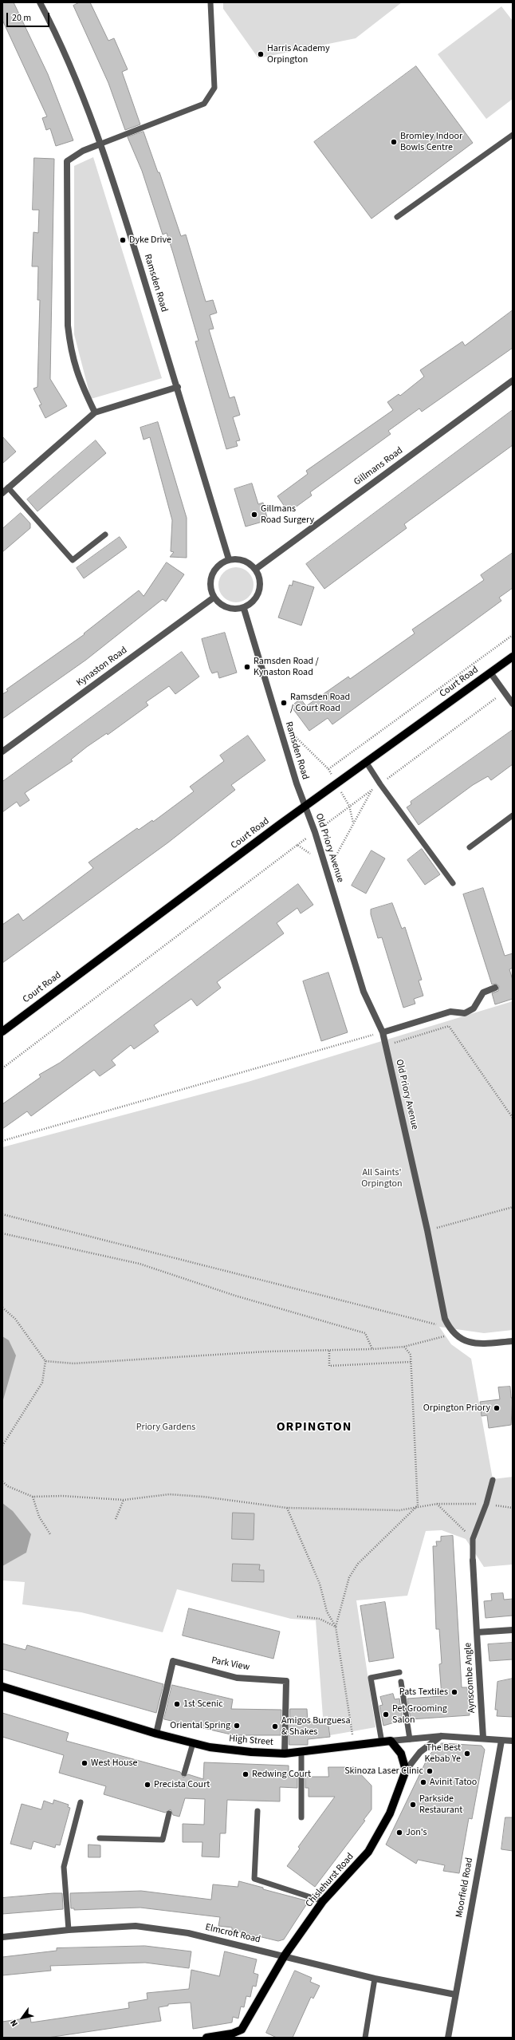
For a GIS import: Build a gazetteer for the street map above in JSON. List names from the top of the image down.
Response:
{
  "streets": {
    "main road": ["Court Road", "High Street", "Chislehurst Road"],
    "street": [
      "Ramsden Road",
      "Gillmans Road",
      "Kynaston Road",
      "Old Priory Avenue",
      "Park View",
      "Aynscombe Angle",
      "Moorfield Road",
      "Elmcroft Road"
    ]
  },
  "crossings": [
    ["Ramsden Road", "Gillmans Road"],
    ["Ramsden Road", "Kynaston Road"],
    ["Ramsden Road", "Court Road"],
    ["Ramsden Road", "Old Priory Avenue"],
    ["Gillmans Road", "Kynaston Road"],
    ["Court Road", "Old Priory Avenue"],
    ["Park View", "High Street"],
    ["Aynscombe Angle", "High Street"],
    ["High Street", "Chislehurst Road"],
    ["High Street", "Moorfield Road"],
    ["Chislehurst Road", "Elmcroft Road"],
    ["Moorfield Road", "Elmcroft Road"]
  ],
  "districts": ["ORPINGTON"],
  "parks": ["All Saints' Orpington", "Priory Gardens"],
  "places": [
    "Harris Academy Orpington",
    "Bromley Indoor Bowls Centre",
    "Dyke Drive",
    "Gillmans Road Surgery",
    "Ramsden Road / Kynaston Road",
    "Ramsden Road / Court Road",
    "Orpington Priory",
    "Pats Textiles",
    "1st Scenic",
    "Pet Grooming Salon",
    "Oriental Spring",
    "Amigos Burguesa & Shakes",
    "The Best Kebab Ye",
    "West House",
    "Skinoza Laser Clinic",
    "Redwing Court",
    "Avinit Tatoo",
    "Precista Court",
    "Parkside Restaurant",
    "Jon's"
  ],
  "scale_bar": "20 m",
  "north": "bottom left"
}
